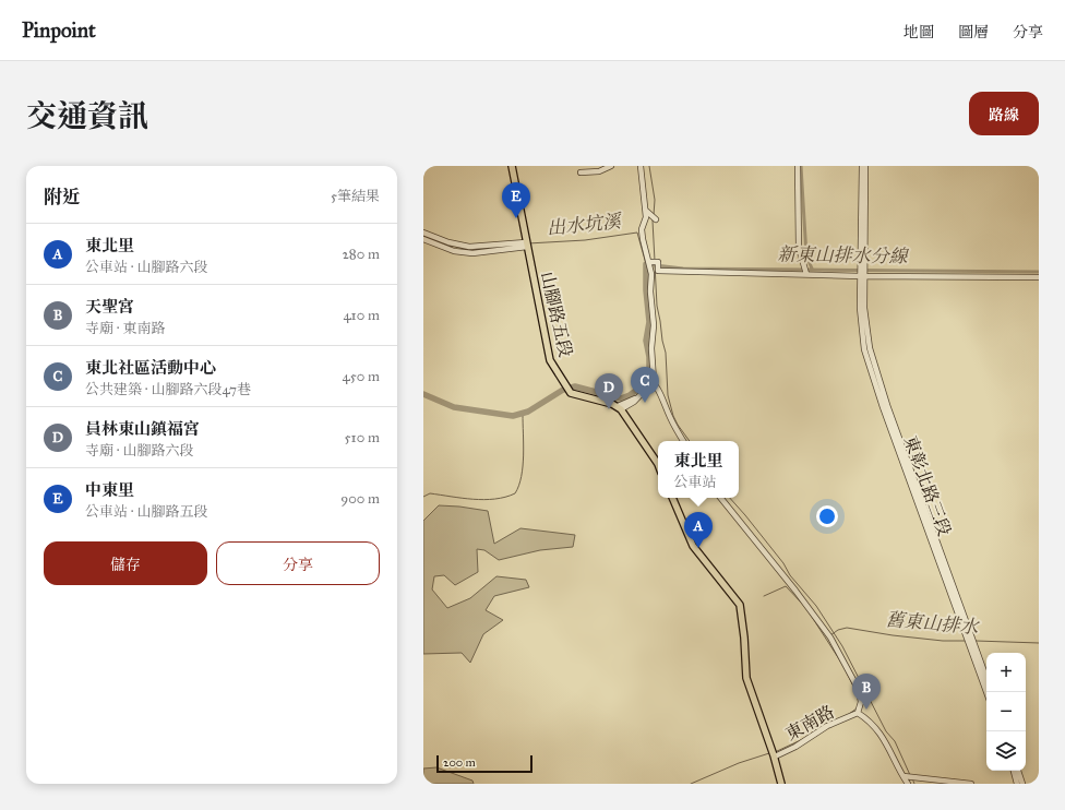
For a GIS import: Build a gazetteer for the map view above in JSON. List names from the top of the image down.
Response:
{
  "streets": {
    "main road": ["山腳路五段"],
    "street": ["東彰北路三段", "東南路"]
  },
  "water": ["出水坑溪", "新東山排水分線", "舊東山排水"],
  "scale_bar": "200 m",
  "page": {
    "header": "Pinpoint",
    "nav": ["地圖", "圖層", "分享"],
    "title": "交通資訊",
    "buttons": [
      "路線",
      ["儲存", "分享"]
    ],
    "heading": ["附近", "5筆結果"],
    "pins": [
      "E",
      "C",
      "D",
      "A",
      "B"
    ],
    "list": [
      {
        "mark": "A",
        "name": "東北里",
        "note": "公車站 · 山腳路六段",
        "value": "280 m"
      },
      {
        "mark": "B",
        "name": "天聖宮",
        "note": "寺廟 · 東南路",
        "value": "410 m"
      },
      {
        "mark": "C",
        "name": "東北社區活動中心",
        "note": "公共建築 · 山腳路六段47巷",
        "value": "450 m"
      },
      {
        "mark": "D",
        "name": "員林東山鎮福宮",
        "note": "寺廟 · 山腳路六段",
        "value": "510 m"
      },
      {
        "mark": "E",
        "name": "中東里",
        "note": "公車站 · 山腳路五段",
        "value": "900 m"
      }
    ],
    "popup": ["東北里", "公車站"],
    "map_buttons": ["+", "−"],
    "scale": "200 m"
  }
}
